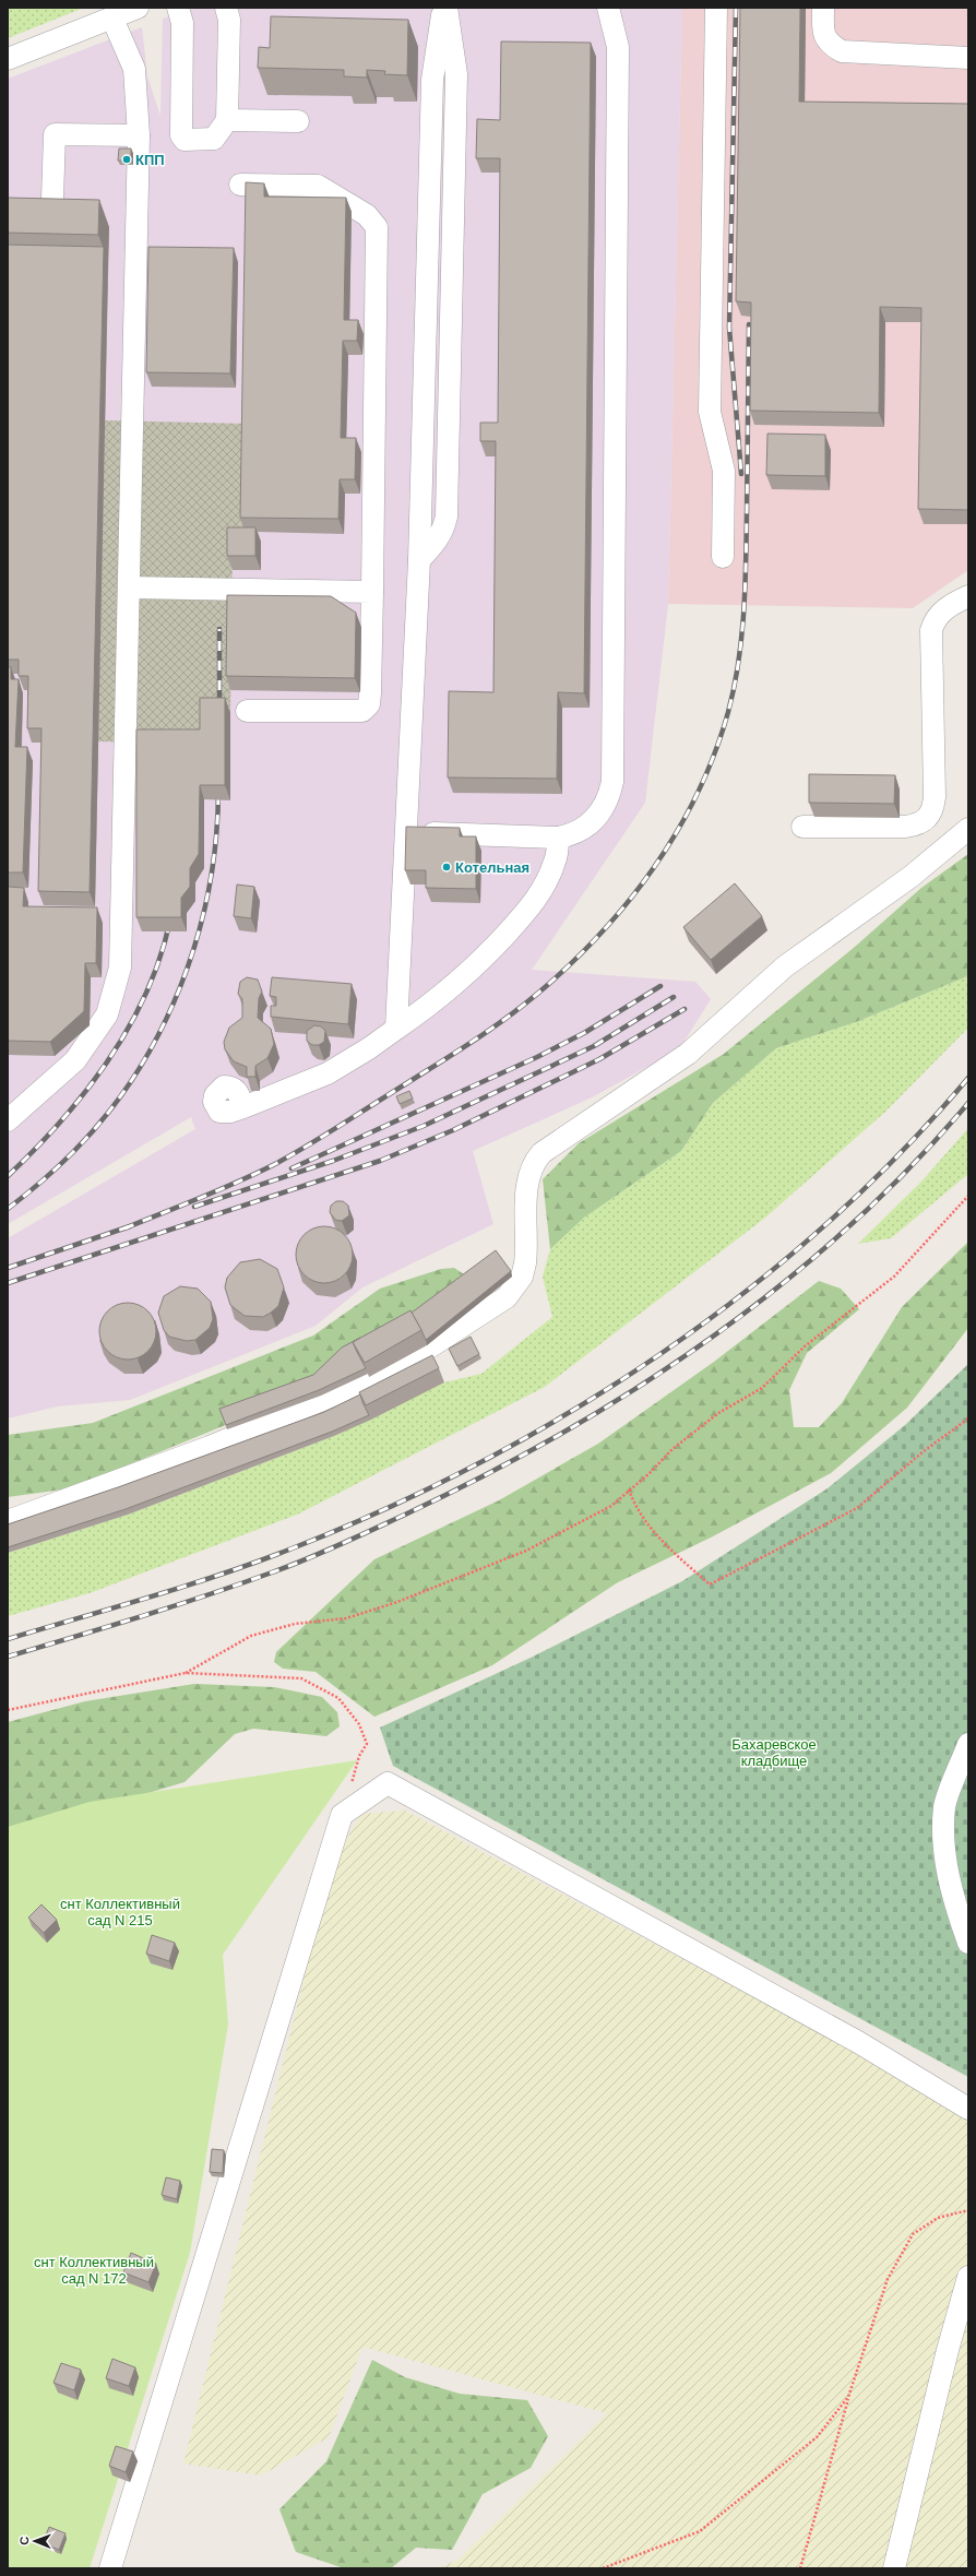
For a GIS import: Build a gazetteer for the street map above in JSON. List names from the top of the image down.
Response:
{
  "parks": ["Бахаревское кладбище", "снт Коллективный сад N 215", "снт Коллективный сад N 172"],
  "places": ["КПП", "Котельная"],
  "north": "left"
}
